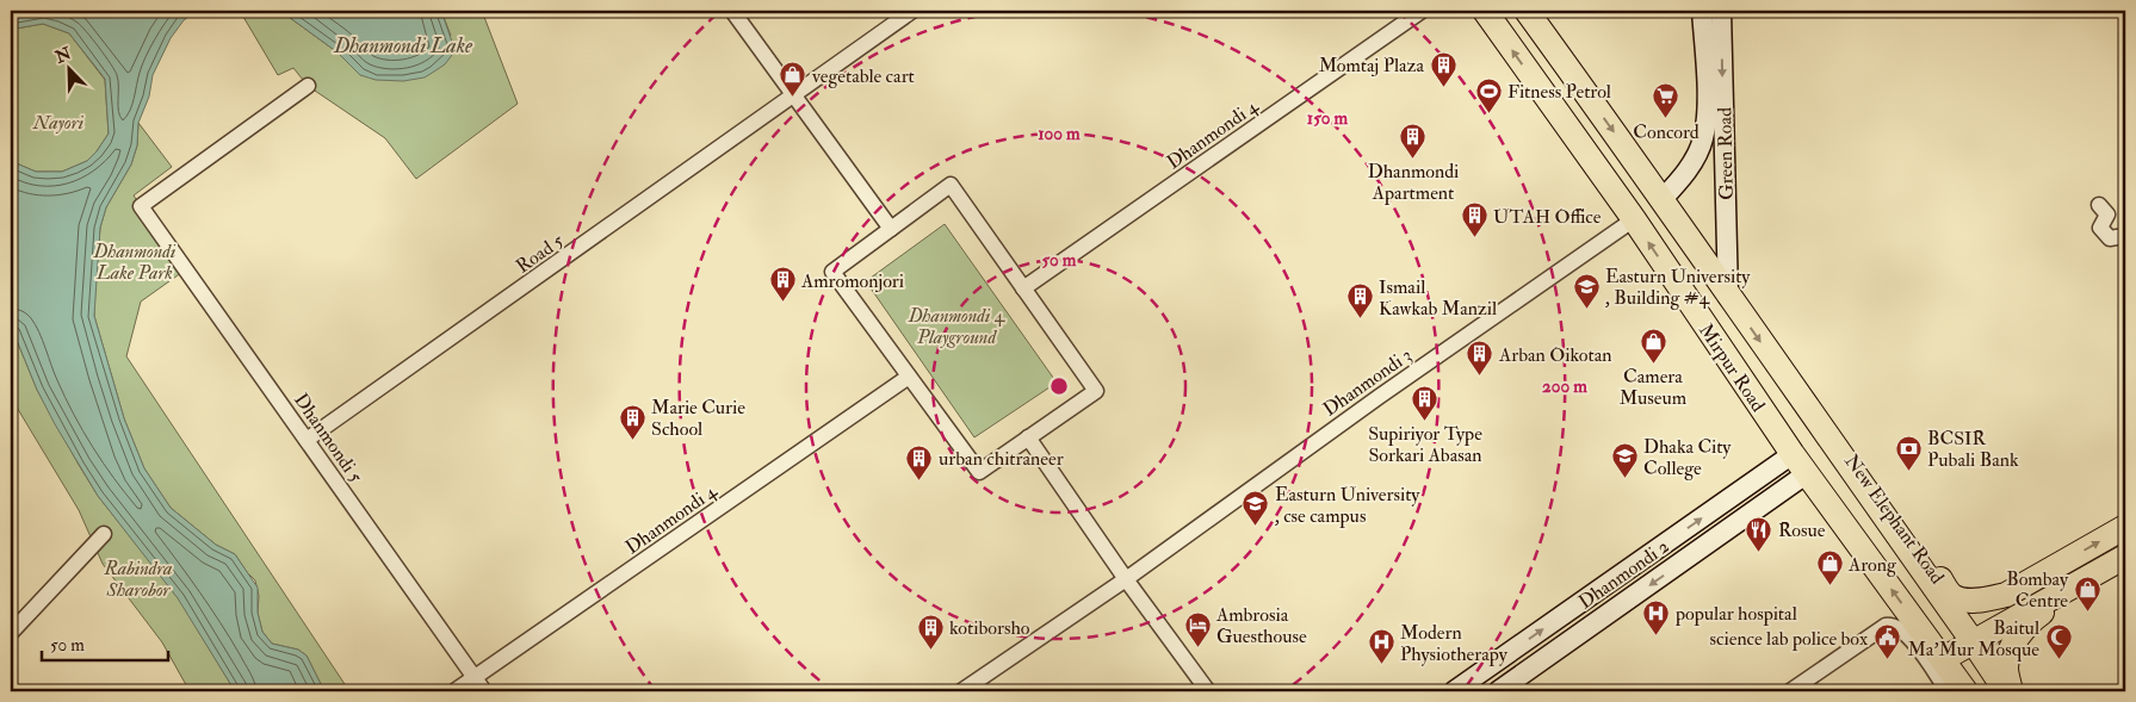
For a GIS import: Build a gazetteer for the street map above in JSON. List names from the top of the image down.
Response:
{
  "streets": {
    "highway": ["Mirpur Road", "New Elephant Road"],
    "main road": ["Green Road", "Dhanmondi 2"],
    "street": [
      "Dhanmondi 4",
      "Road 5",
      "Dhanmondi 3",
      "Dhanmondi 5"
    ]
  },
  "crossings": [
    ["Dhanmondi 4", "Dhanmondi 5"],
    ["Green Road", "Mirpur Road"],
    ["Road 5", "Dhanmondi 5"],
    ["Mirpur Road", "Dhanmondi 3"],
    ["Mirpur Road", "New Elephant Road"],
    ["Mirpur Road", "Dhanmondi 2"]
  ],
  "water": ["Dhanmondi Lake"],
  "parks": [
    "Nayori",
    "Dhanmondi Lake Park",
    "Dhanmondi 4 Playground",
    "Rabindra Sharobor"
  ],
  "places": {
    "building": [
      "Momtaj Plaza",
      "Dhanmondi Apartment",
      "UTAH Office",
      "Amromonjori",
      "Ismail Kawkab Manzil",
      "Arban Oikotan",
      "Supiriyor Type Sorkari Abasan",
      "Marie Curie School",
      "urban chitraneer",
      "kotiborsho"
    ],
    "shop": [
      "vegetable cart",
      "Camera Museum",
      "Arong",
      "Bombay Centre"
    ],
    "sports": ["Fitness Petrol"],
    "supermarket": ["Concord"],
    "school or university": ["Easturn University , Building #4", "Dhaka City College", "Easturn University , cse campus"],
    "bank": ["BCSIR Pubali Bank"],
    "restaurant": ["Rosue"],
    "hospital": ["popular hospital", "Modern Physiotherapy"],
    "hotel": ["Ambrosia Guesthouse"],
    "public building": ["science lab police box"],
    "mosque": ["Baitul Ma'Mur Mosque"]
  },
  "scale_bar": "50 m",
  "north": "top left",
  "rings": [
    "150 m",
    "100 m",
    "50 m",
    "200 m"
  ]
}
